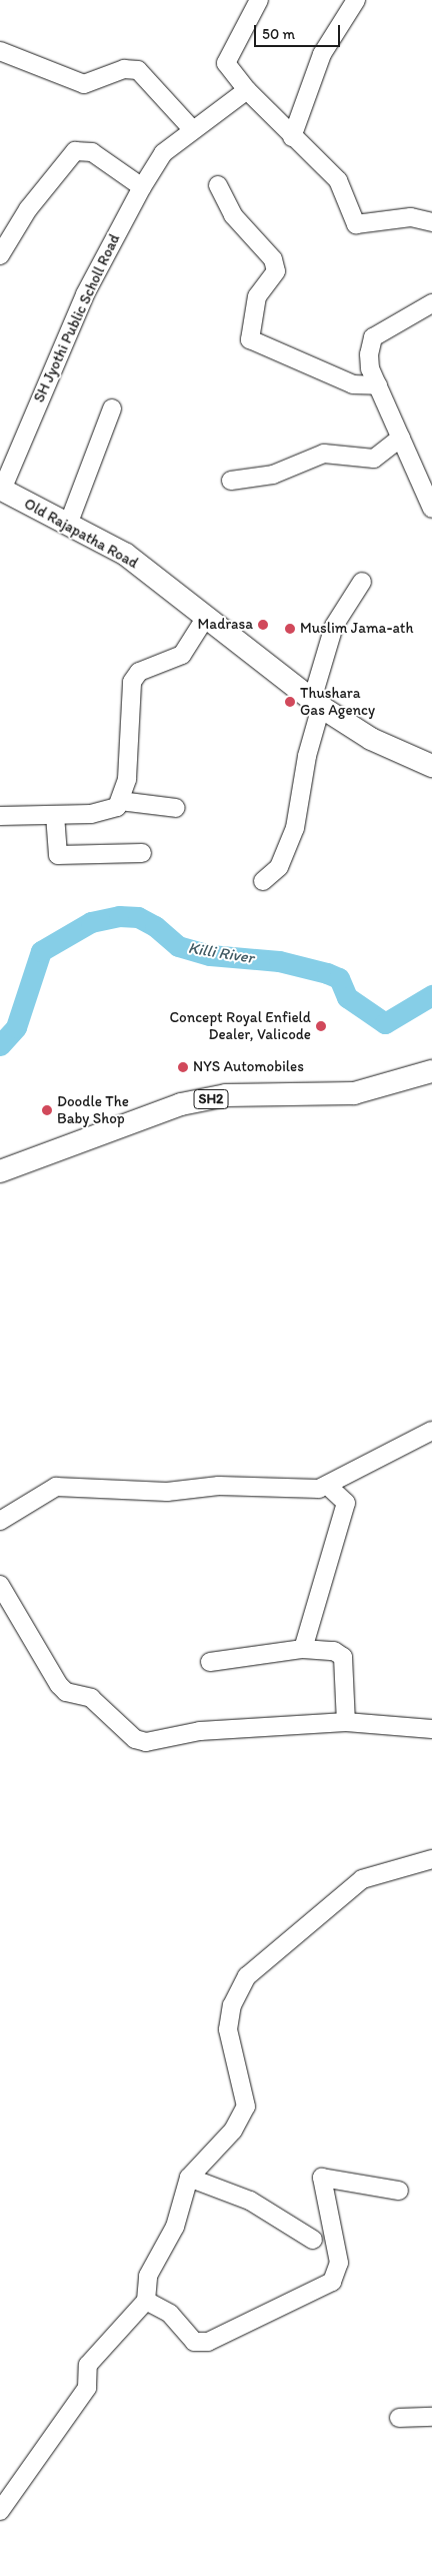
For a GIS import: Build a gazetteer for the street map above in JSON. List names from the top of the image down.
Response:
{
  "streets": {
    "main road": ["Old Rajapatha Road", "SH2"],
    "street": ["SH Jyothi Public Scholl Road"]
  },
  "crossings": [
    ["SH Jyothi Public Scholl Road", "Old Rajapatha Road"]
  ],
  "water": ["Killi River"],
  "places": [
    "Madrasa",
    "Muslim Jama-ath",
    "Thushara Gas Agency",
    "Concept Royal Enfield Dealer, Valicode",
    "NYS Automobiles",
    "Doodle The Baby Shop"
  ],
  "scale_bar": "50 m"
}
